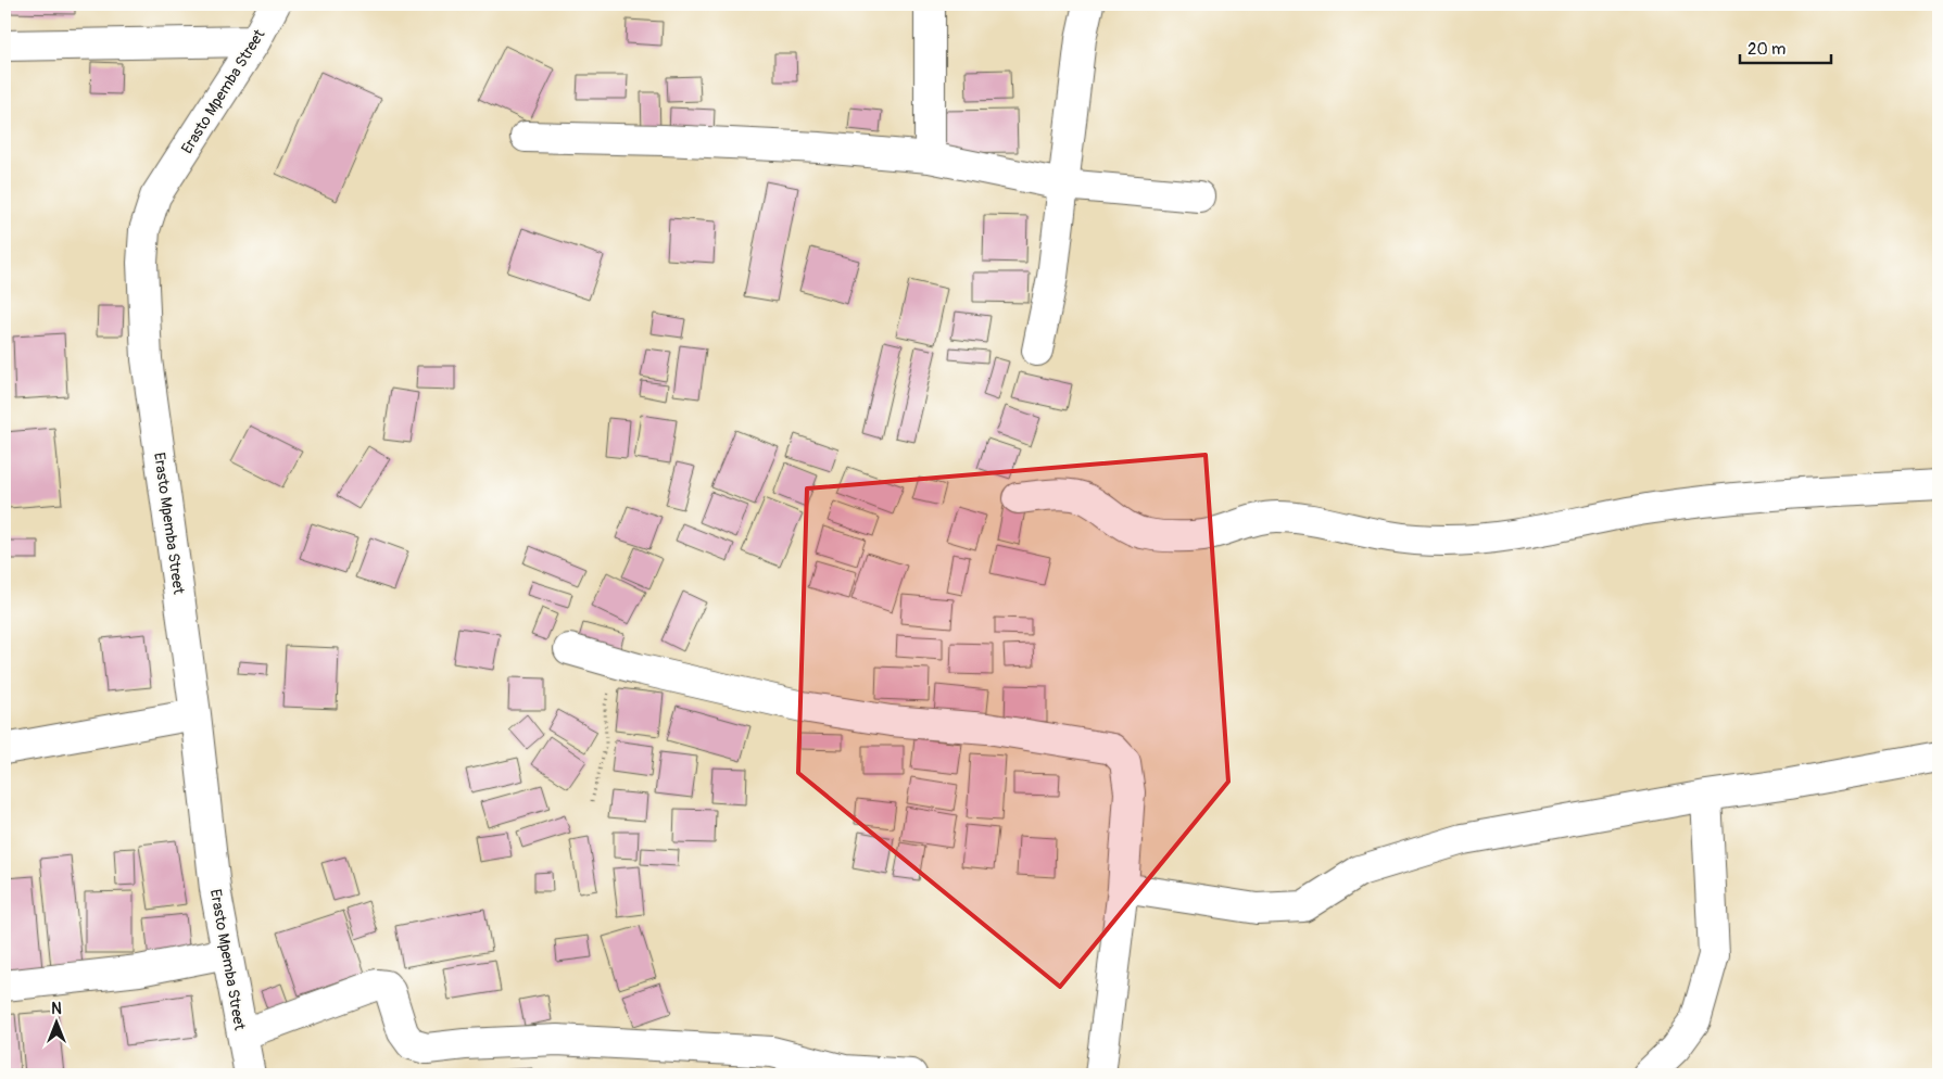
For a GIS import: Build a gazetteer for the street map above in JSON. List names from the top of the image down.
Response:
{
  "streets": {
    "street": ["Erasto Mpemba Street"]
  },
  "scale_bar": "20 m",
  "north": "top"
}
